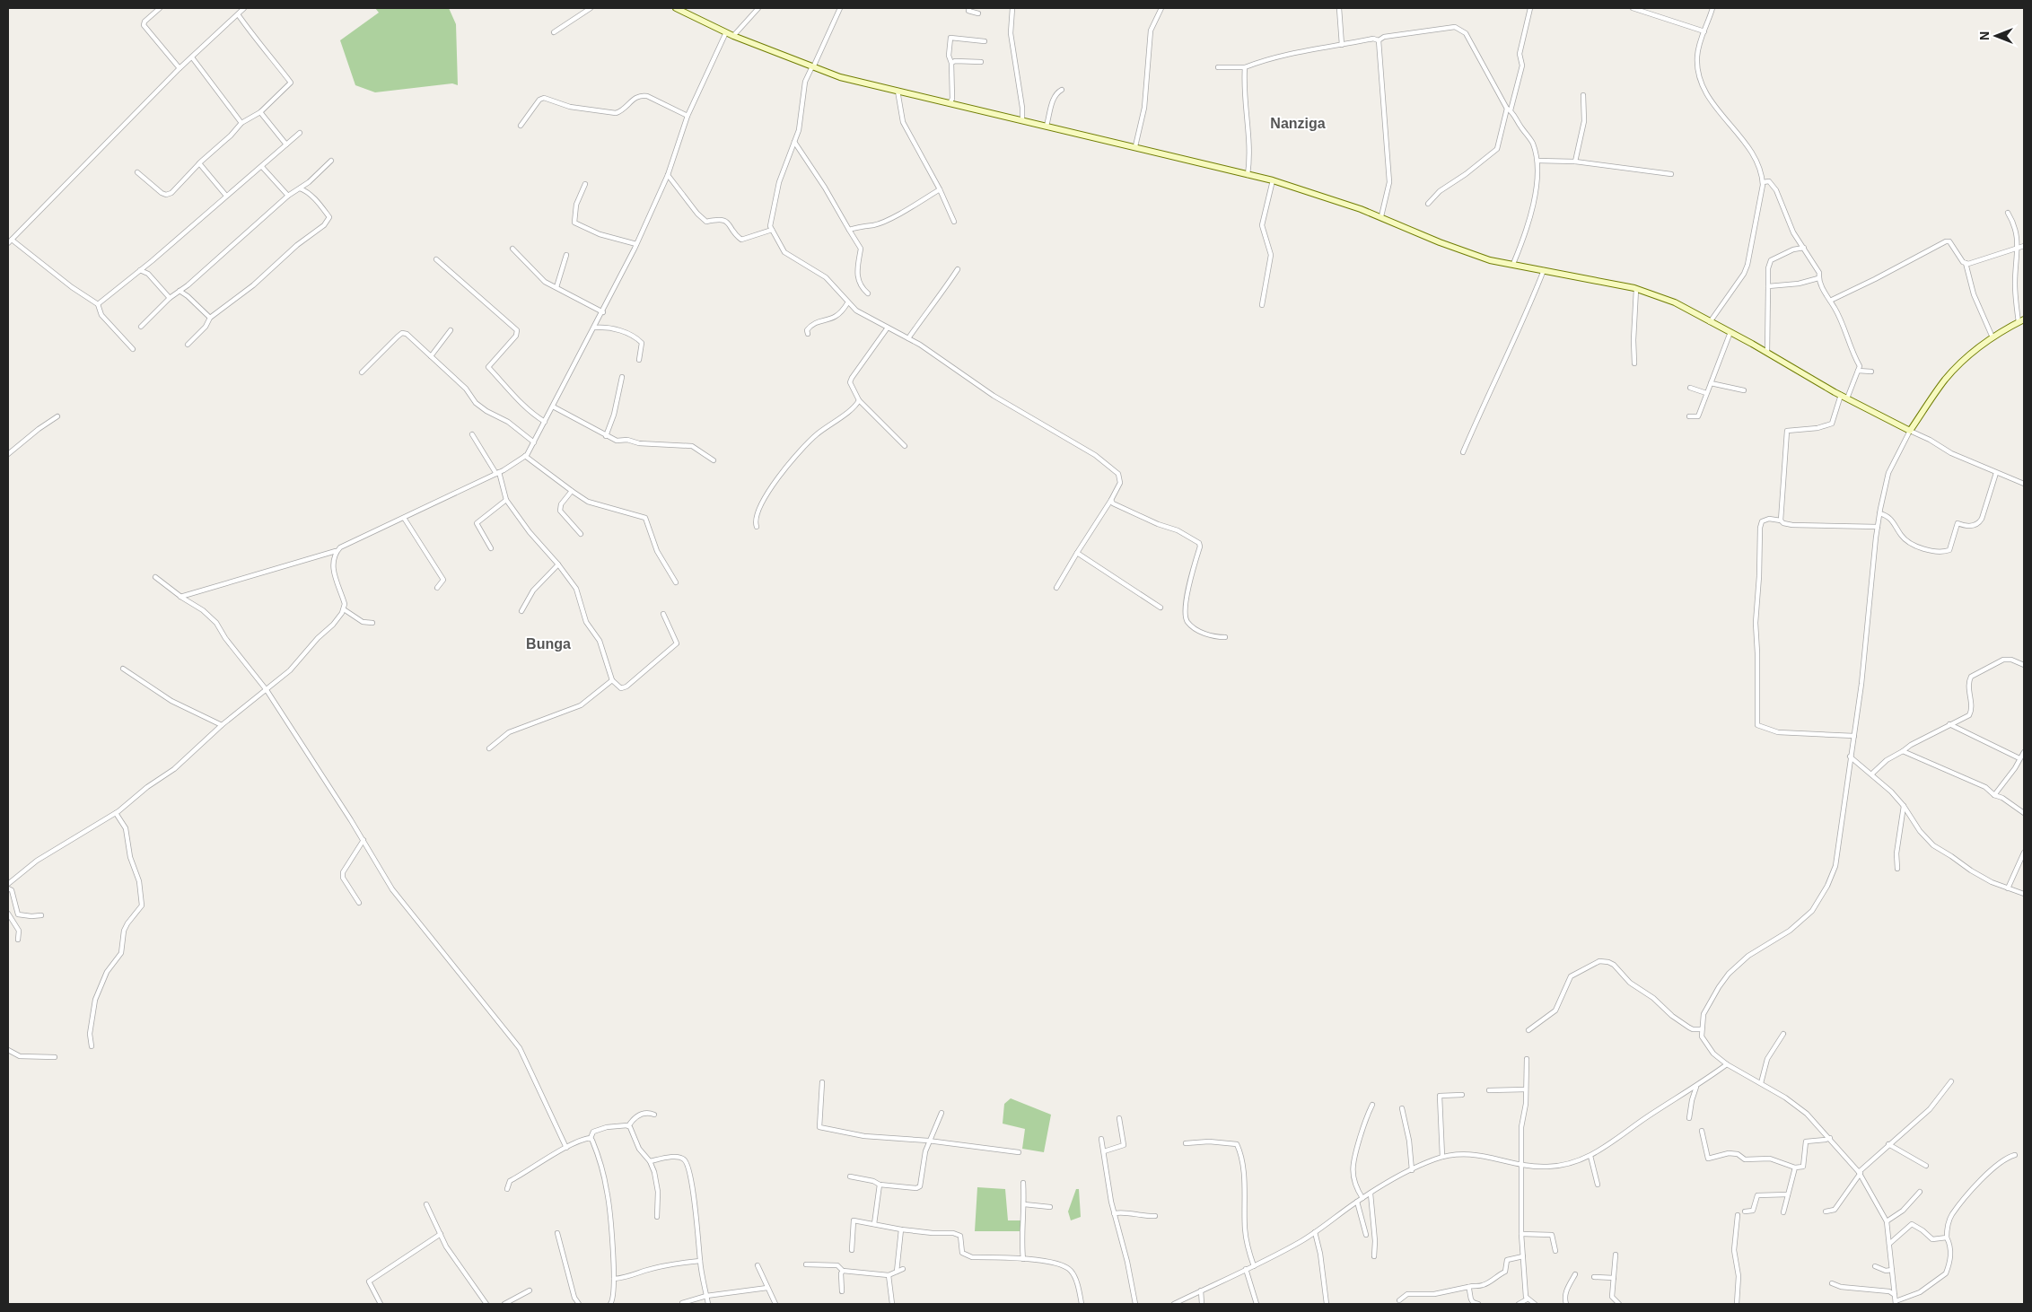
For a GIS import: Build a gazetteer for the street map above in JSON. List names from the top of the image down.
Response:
{
  "districts": ["Nanziga", "Bunga"],
  "north": "left"
}
